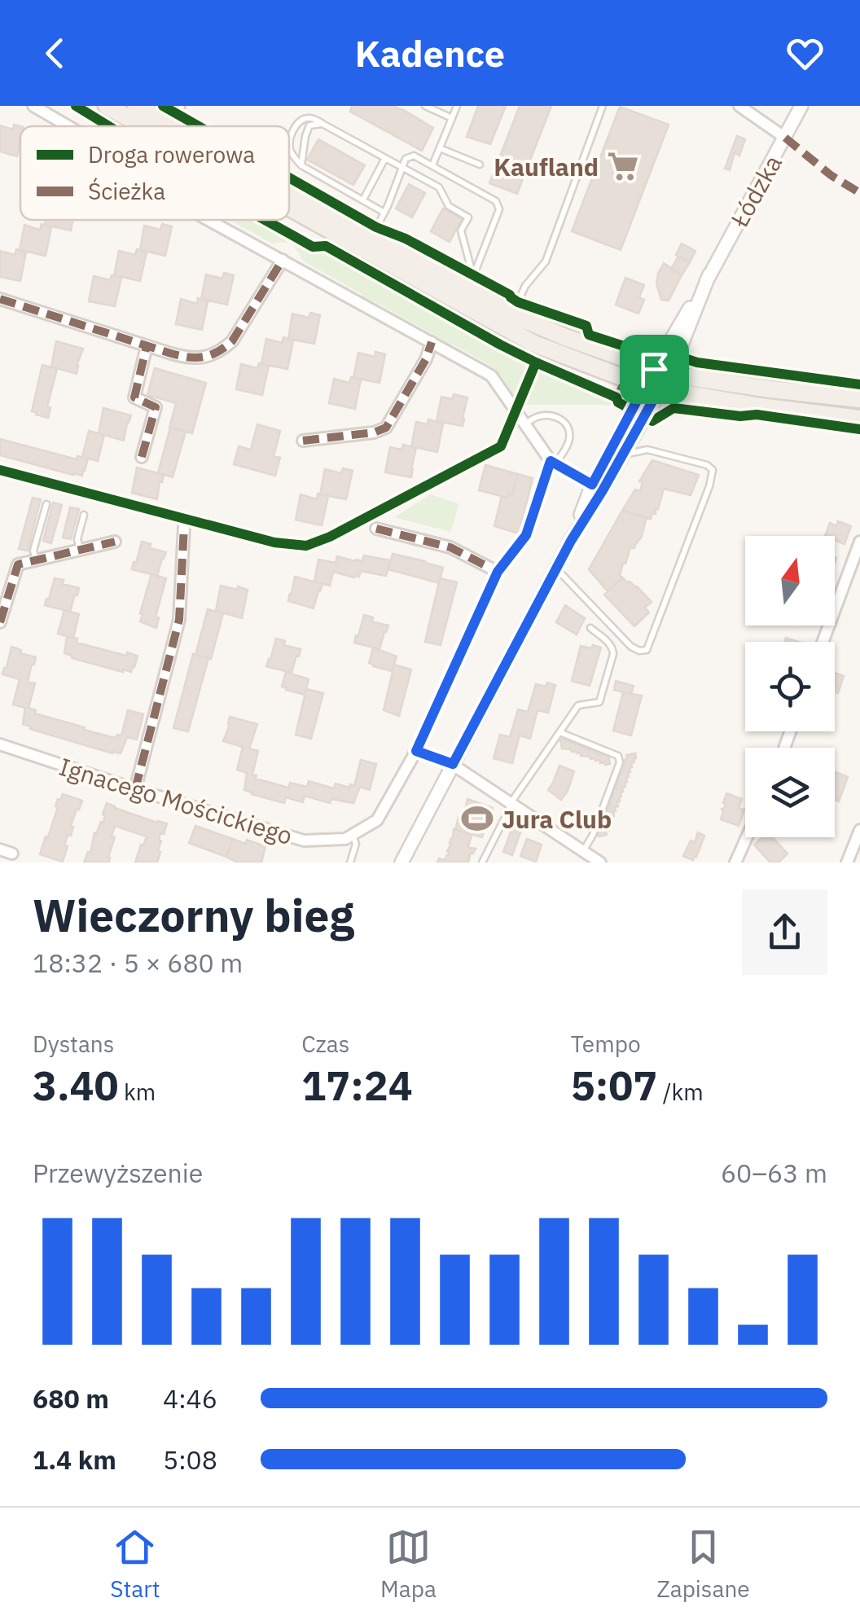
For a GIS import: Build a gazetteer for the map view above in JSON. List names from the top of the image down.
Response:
{
  "streets": {
    "street": ["Łódzka", "Ignacego Mościckiego"]
  },
  "places": {
    "supermarket": ["Kaufland"],
    "sports": ["Jura Club"]
  },
  "legend": ["Droga rowerowa", "Ścieżka"],
  "north": "top",
  "page": {
    "header": "Kadence",
    "heading": ["Wieczorny bieg", "18:32 · 5 × 680 m"],
    "stats": [
      ["Dystans", "3.40 km"],
      ["Czas", "17:24"],
      ["Tempo", "5:07 /km"]
    ],
    "chart": ["Przewyższenie", "60–63 m"],
    "list": [
      {
        "name": "680 m",
        "note": "4:46"
      },
      {
        "name": "1.4 km",
        "note": "5:08"
      }
    ],
    "tabs": ["Start", "Mapa", "Zapisane"]
  }
}
